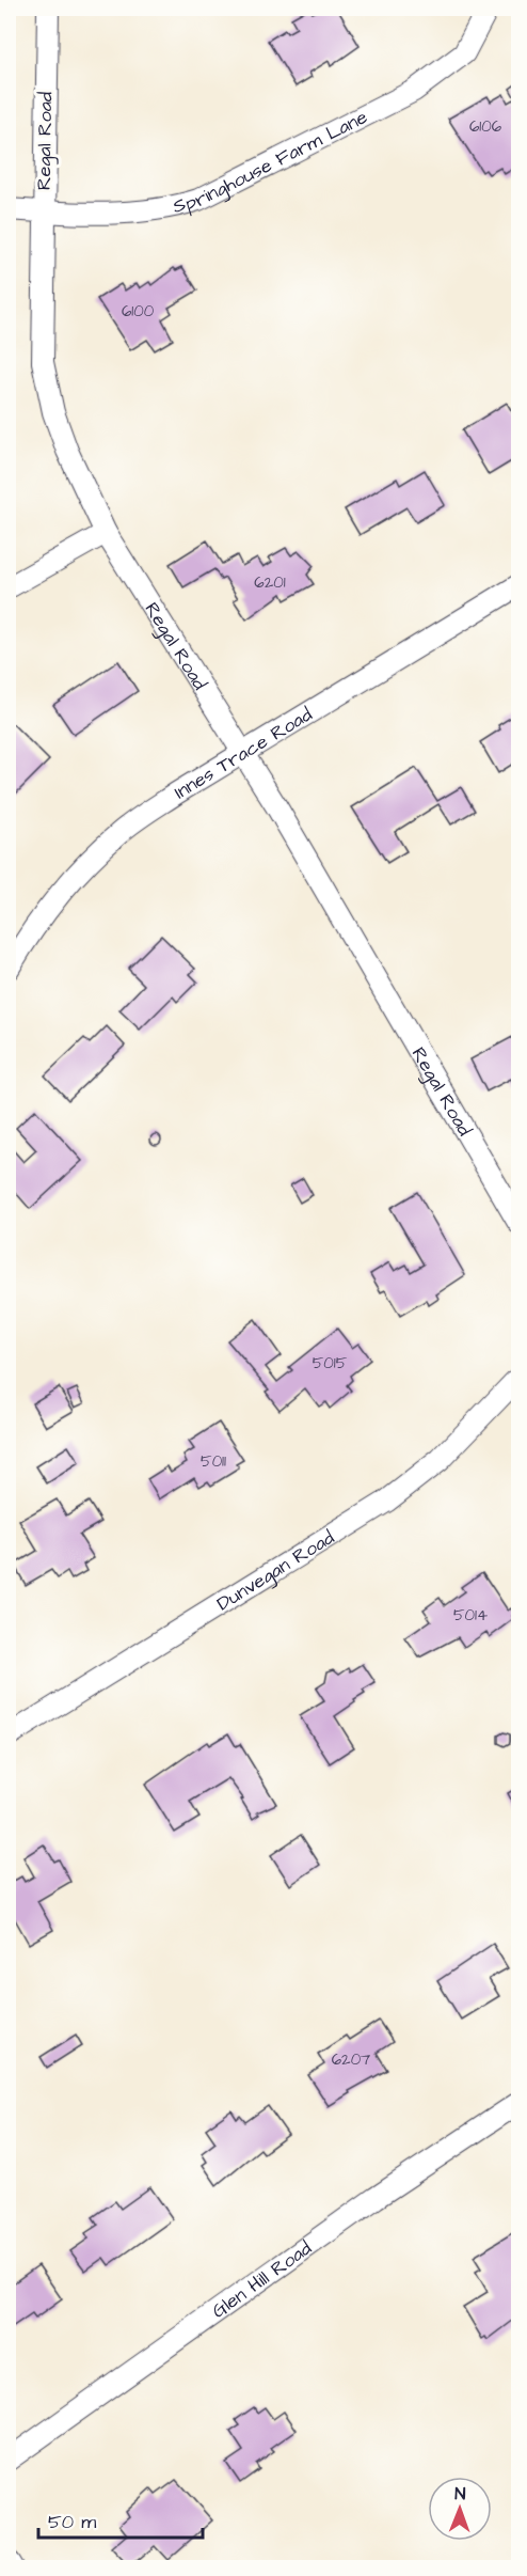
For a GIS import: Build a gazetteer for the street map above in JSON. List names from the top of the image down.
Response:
{
  "streets": {
    "street": [
      "Regal Road",
      "Springhouse Farm Lane",
      "Innes Trace Road",
      "Dunvegan Road",
      "Glen Hill Road"
    ]
  },
  "crossings": [
    ["Regal Road", "Springhouse Farm Lane"],
    ["Regal Road", "Innes Trace Road"]
  ],
  "house_numbers": [
    "6106",
    "6100",
    "6201",
    "5015",
    "5011",
    "5014",
    "6207"
  ],
  "scale_bar": "50 m",
  "north": "top"
}
